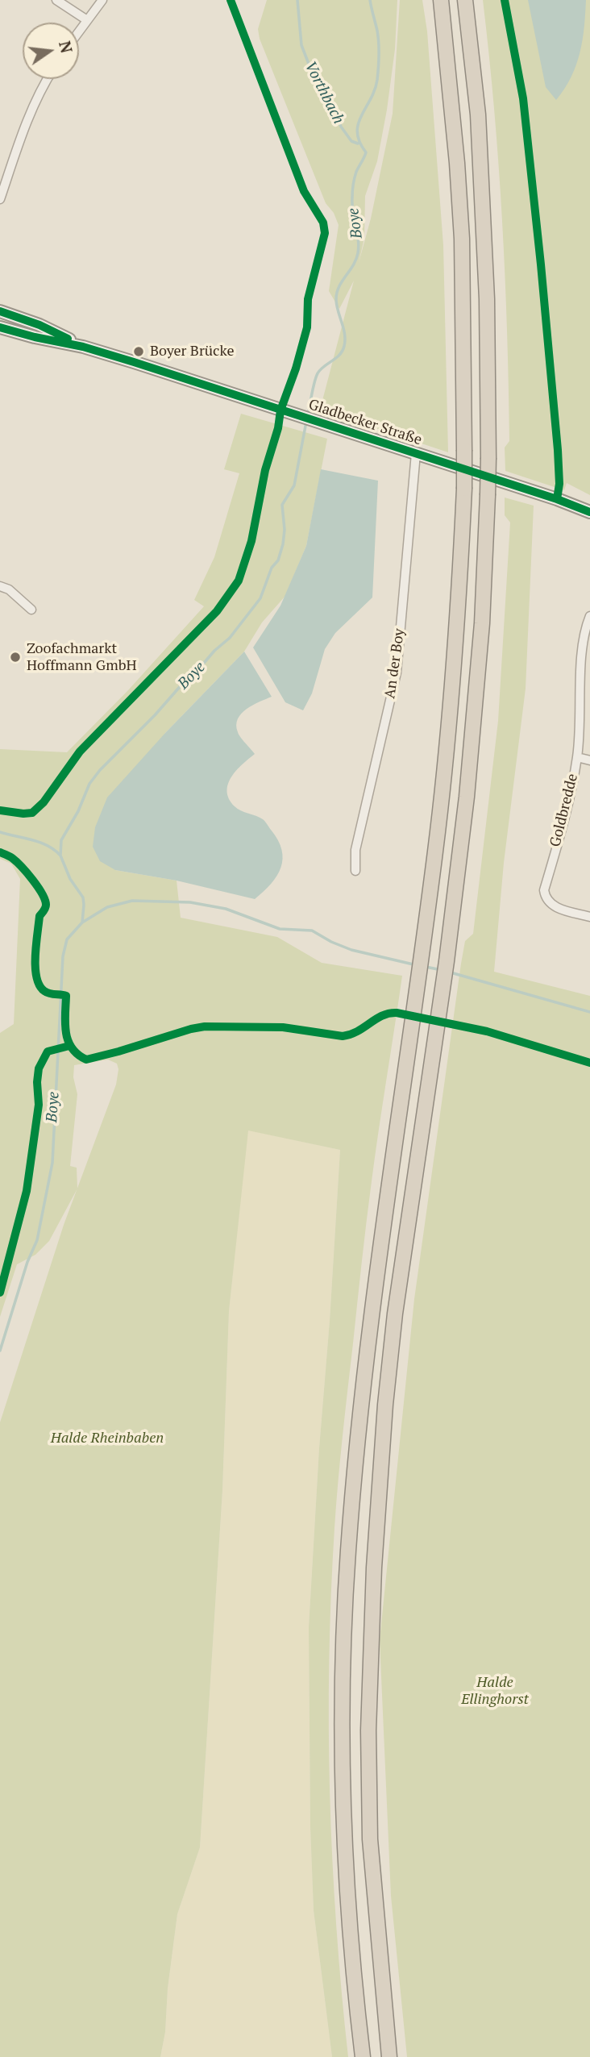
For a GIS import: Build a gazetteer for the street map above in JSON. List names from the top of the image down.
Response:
{
  "streets": {
    "main road": ["Gladbecker Straße"],
    "street": ["An der Boy", "Goldbredde"]
  },
  "crossings": [
    ["Gladbecker Straße", "An der Boy"]
  ],
  "water": ["Vorthbach", "Boye"],
  "parks": ["Halde Rheinbaben", "Halde Ellinghorst"],
  "places": ["Boyer Brücke", "Zoofachmarkt Hoffmann GmbH"],
  "north": "right"
}
